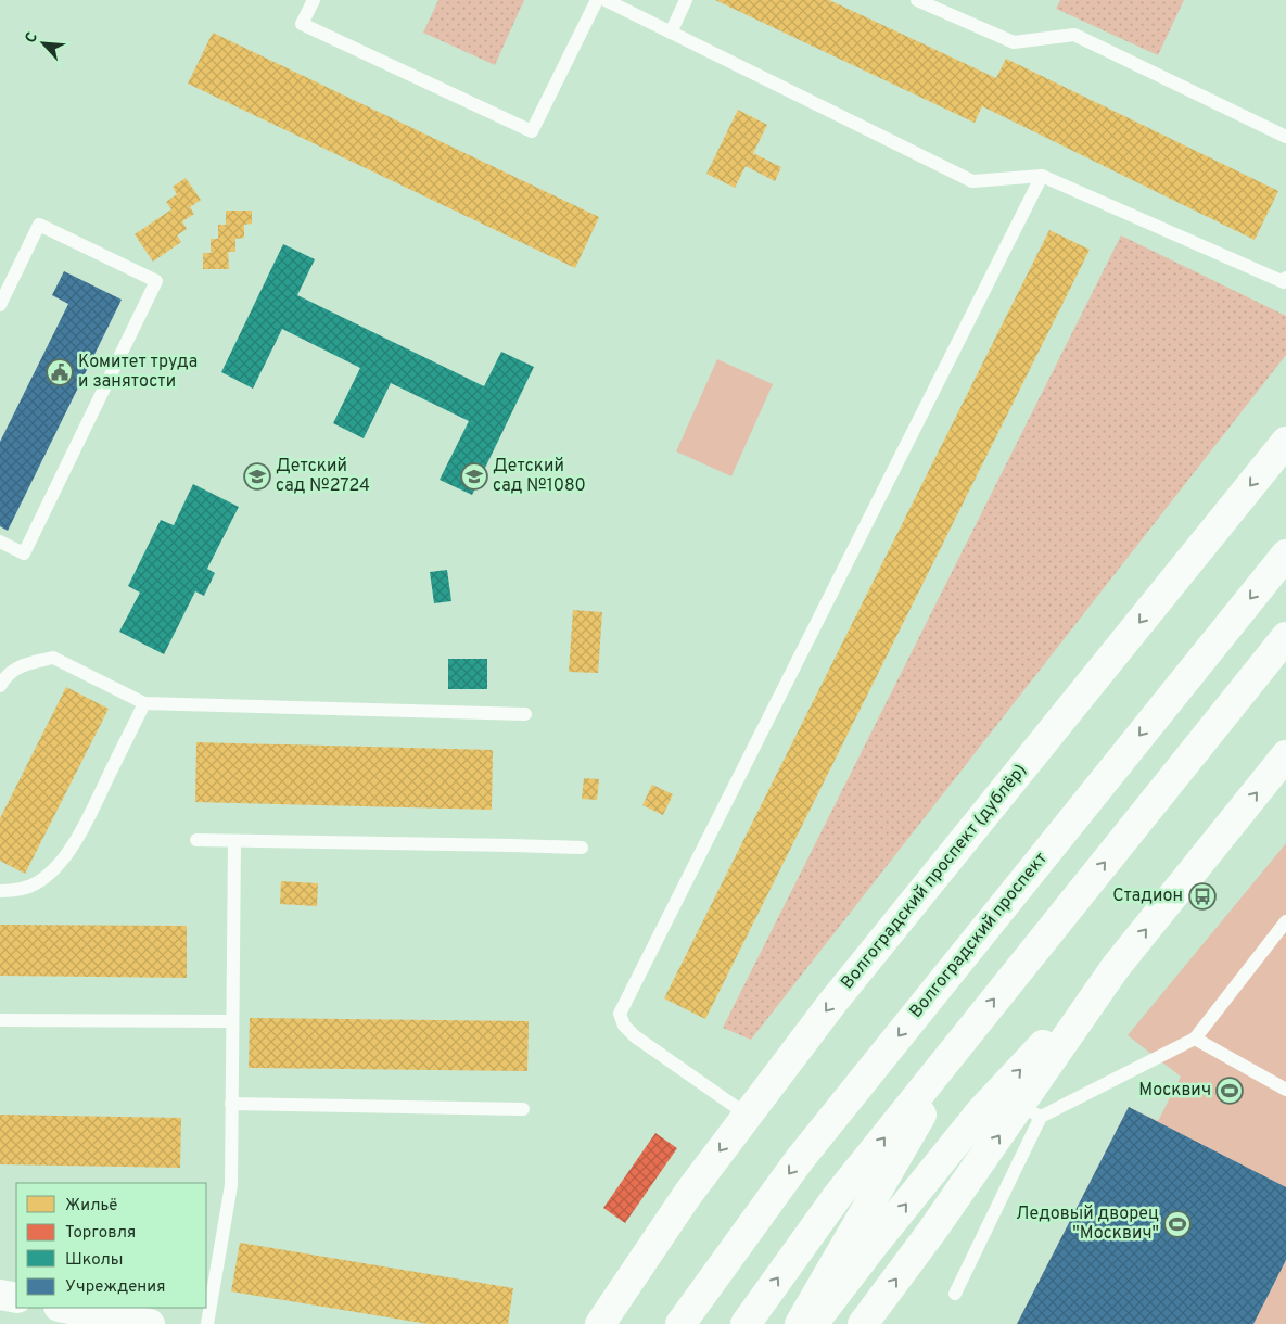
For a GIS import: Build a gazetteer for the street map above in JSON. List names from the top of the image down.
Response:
{
  "streets": {
    "main road": ["Волгоградский проспект (дублёр)", "Волгоградский проспект"]
  },
  "places": {
    "public building": ["Комитет труда и занятости"],
    "school or university": ["Детский сад №2724", "Детский сад №1080"],
    "bus stop": ["Стадион"],
    "sports": ["Москвич", "Ледовый дворец \"Москвич\""]
  },
  "legend": [
    "Жильё",
    "Торговля",
    "Школы",
    "Учреждения"
  ],
  "north": "top left"
}
